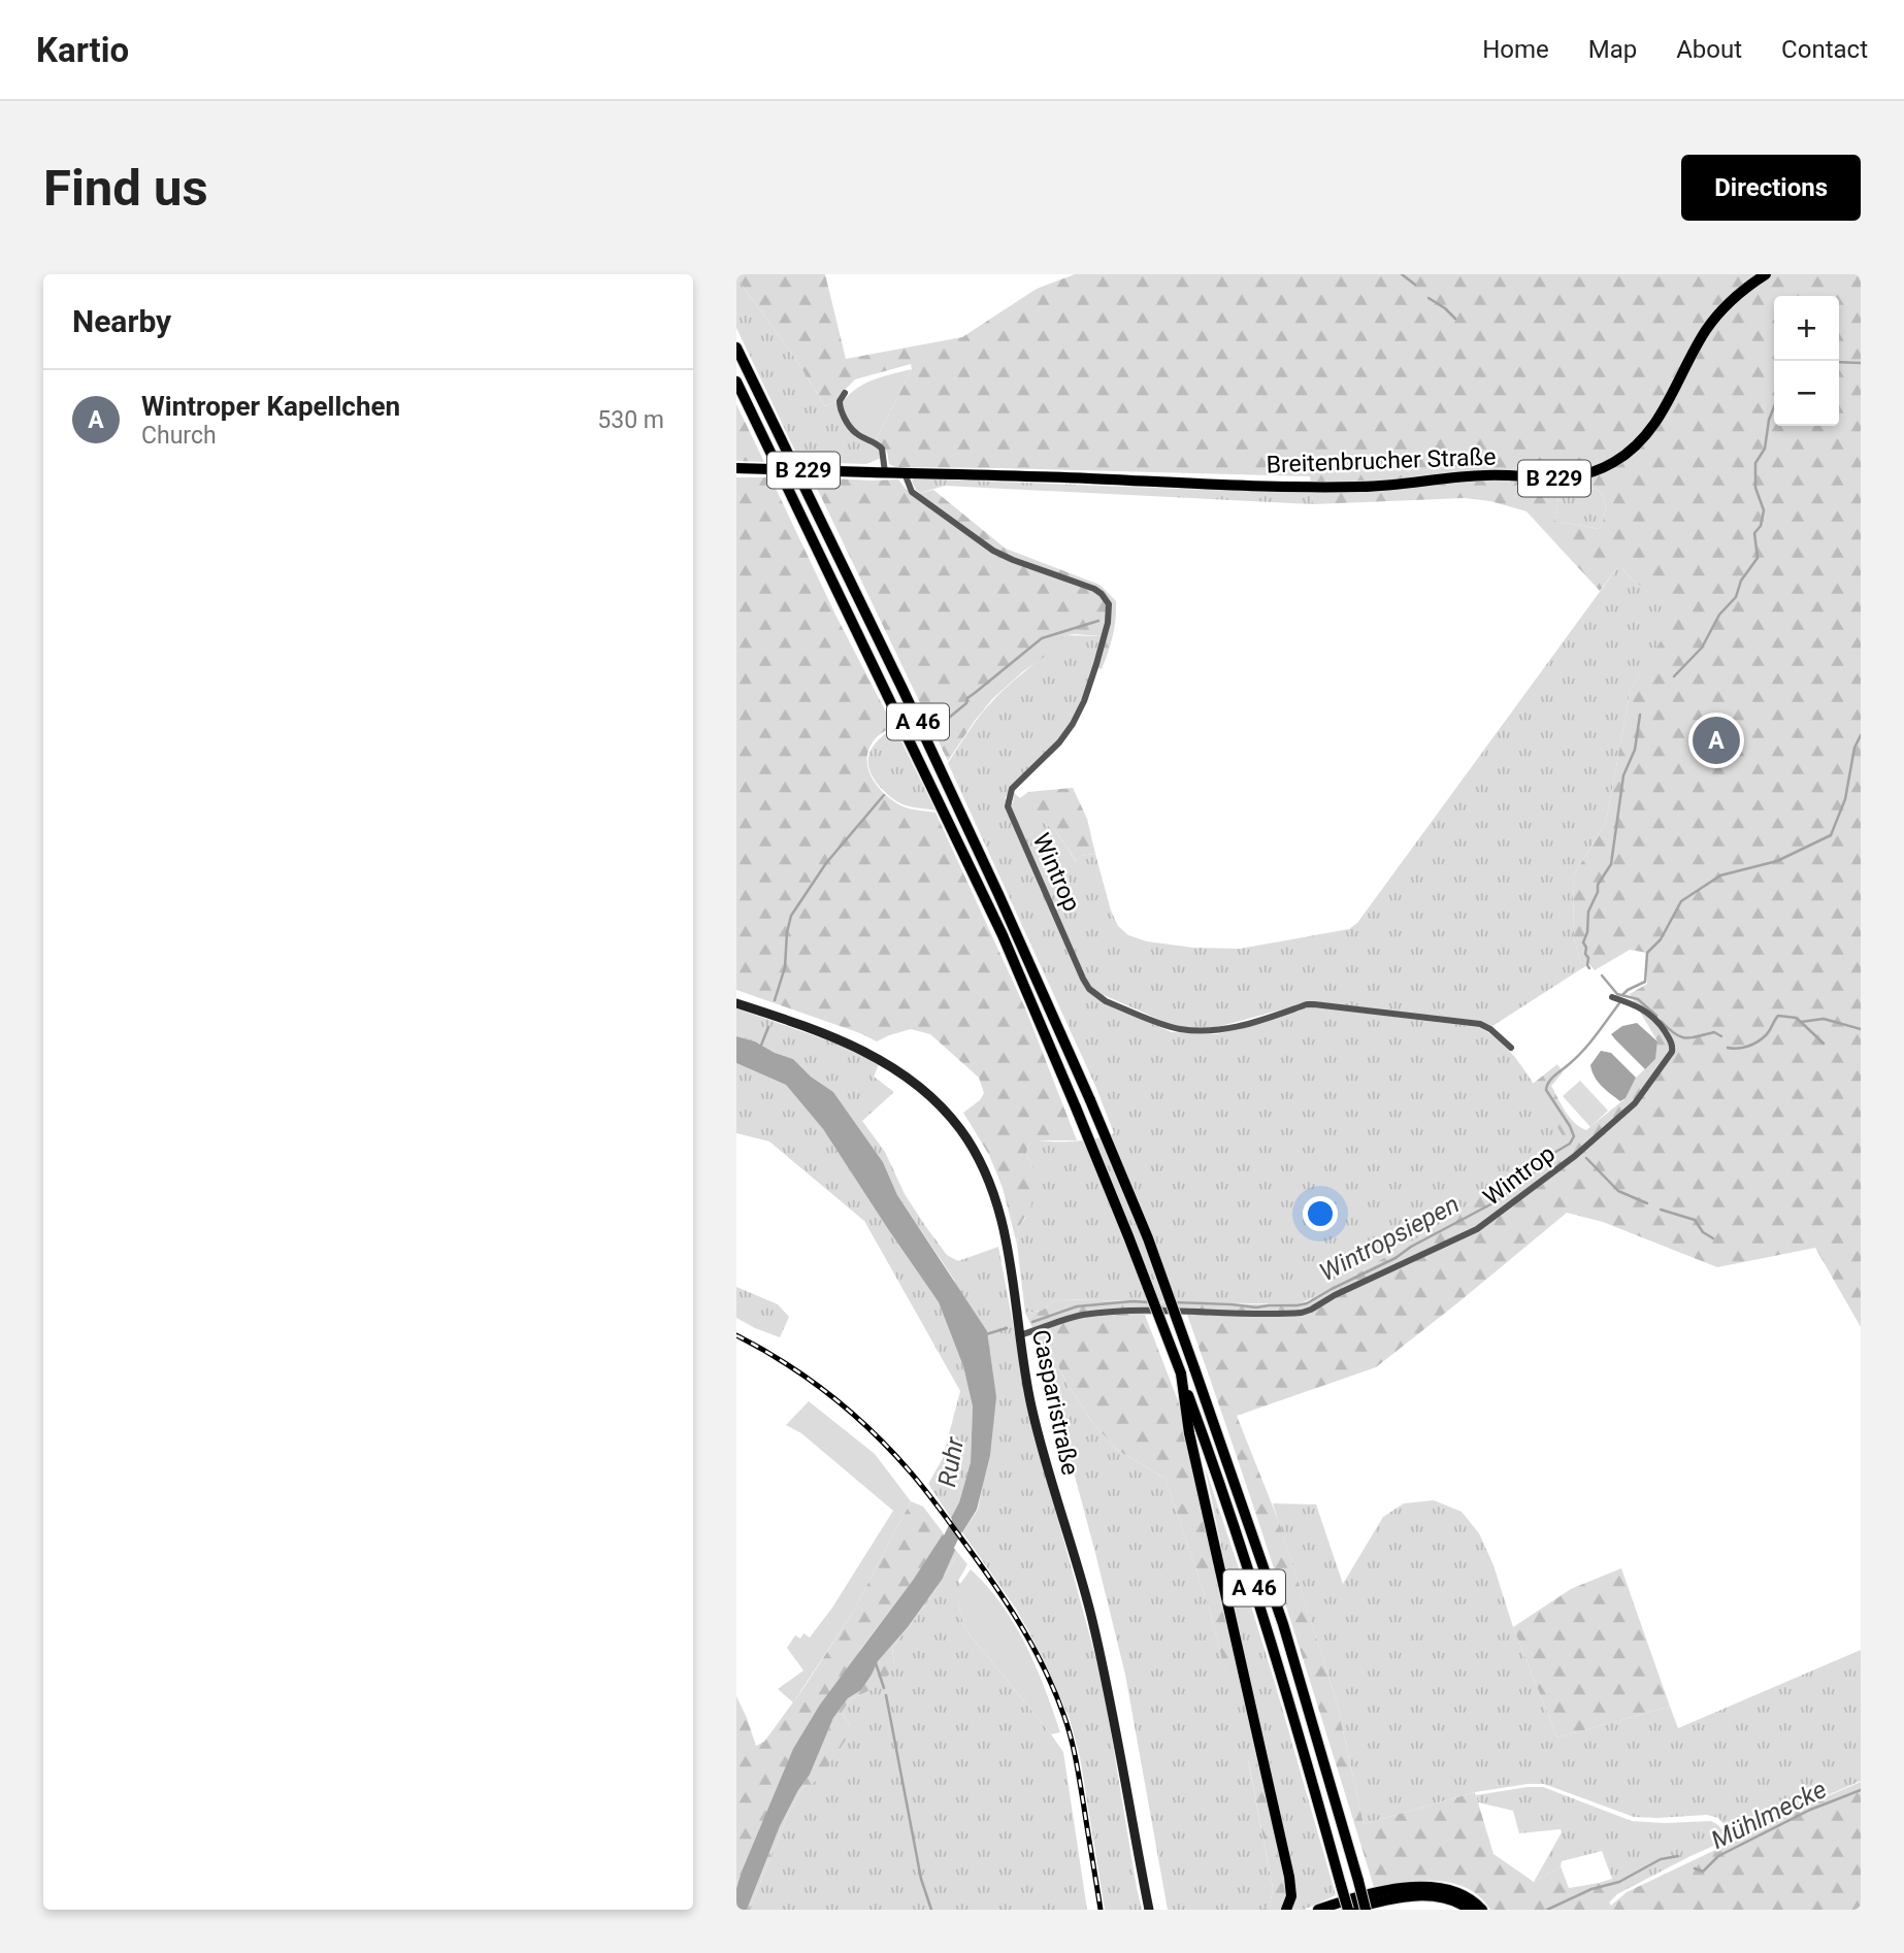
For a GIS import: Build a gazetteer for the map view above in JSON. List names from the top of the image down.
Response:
{
  "streets": {
    "highway": ["A 46"],
    "main road": ["Breitenbrucher Straße", "B 229", "Casparistraße"],
    "street": ["Wintrop"]
  },
  "crossings": [
    ["Breitenbrucher Straße", "B 229"],
    ["Breitenbrucher Straße", "Wintrop"],
    ["B 229", "Wintrop"],
    ["Wintrop", "Casparistraße"]
  ],
  "water": ["Wintropsiepen", "Ruhr", "Mühlmecke"],
  "page": {
    "header": "Kartio",
    "nav": [
      "Home",
      "Map",
      "About",
      "Contact"
    ],
    "buttons": "Directions",
    "title": "Find us",
    "heading": "Nearby",
    "map_buttons": ["+", "−"],
    "list": [
      {
        "mark": "A",
        "name": "Wintroper Kapellchen",
        "note": "Church",
        "value": "530 m"
      }
    ],
    "pins": "A"
  }
}
